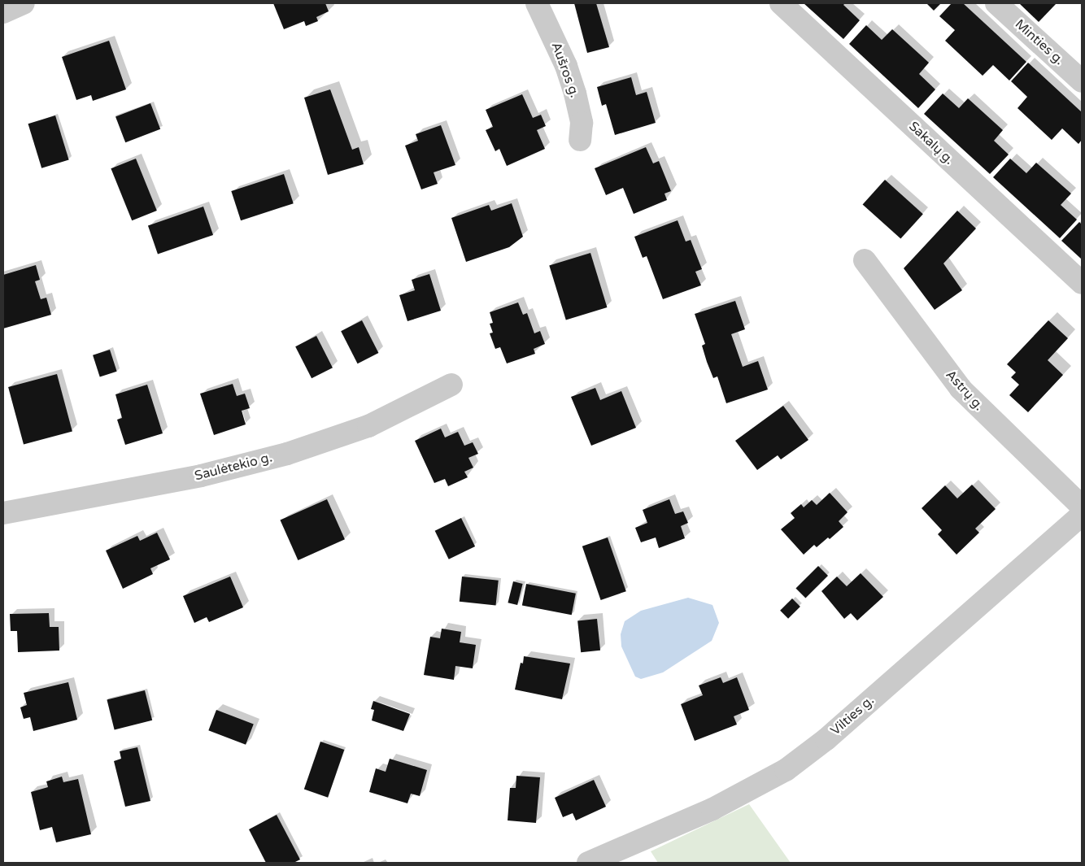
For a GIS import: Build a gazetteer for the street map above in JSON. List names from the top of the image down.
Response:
{
  "streets": {
    "street": [
      "Minties g.",
      "Aušros g.",
      "Sakalų g.",
      "Astrų g.",
      "Saulėtekio g.",
      "Vilties g."
    ]
  }
}
